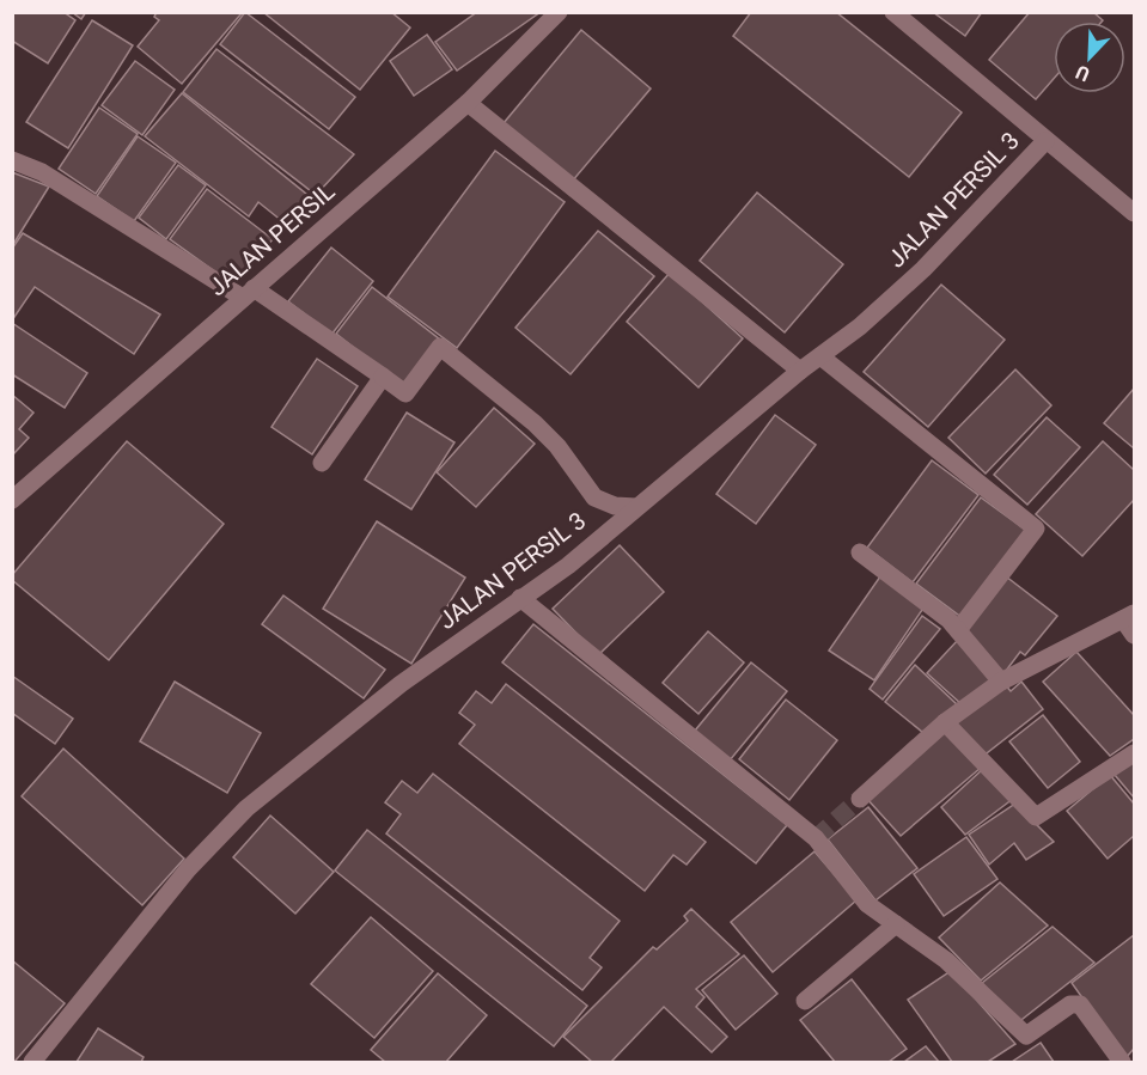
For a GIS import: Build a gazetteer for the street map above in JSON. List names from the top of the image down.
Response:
{
  "streets": {
    "street": ["JALAN PERSIL 3", "JALAN PERSIL"]
  },
  "north": "bottom left"
}
